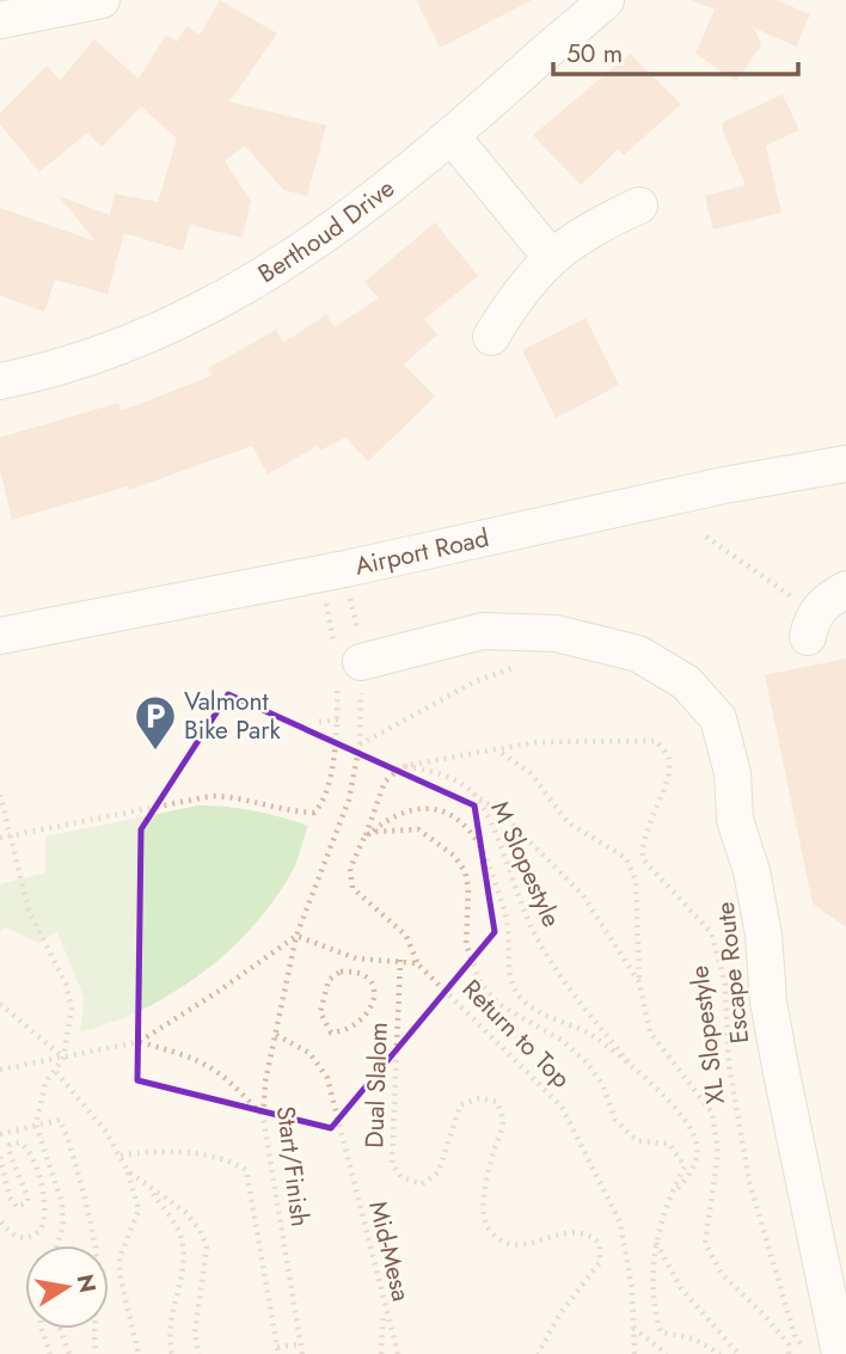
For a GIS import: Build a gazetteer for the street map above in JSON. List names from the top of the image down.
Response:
{
  "streets": {
    "street": ["Berthoud Drive", "Airport Road"],
    "path": [
      "M Slopestyle",
      "Return to Top",
      "XL Slopestyle",
      "Dual Slalom",
      "Start/Finish",
      "Mid-Mesa"
    ]
  },
  "crossings": [
    ["Airport Road", "Start/Finish"],
    ["M Slopestyle", "XL Slopestyle"],
    ["Start/Finish", "Mid-Mesa"]
  ],
  "places": {
    "parking": ["Valmont Bike Park"]
  },
  "scale_bar": "50 m",
  "north": "right"
}
